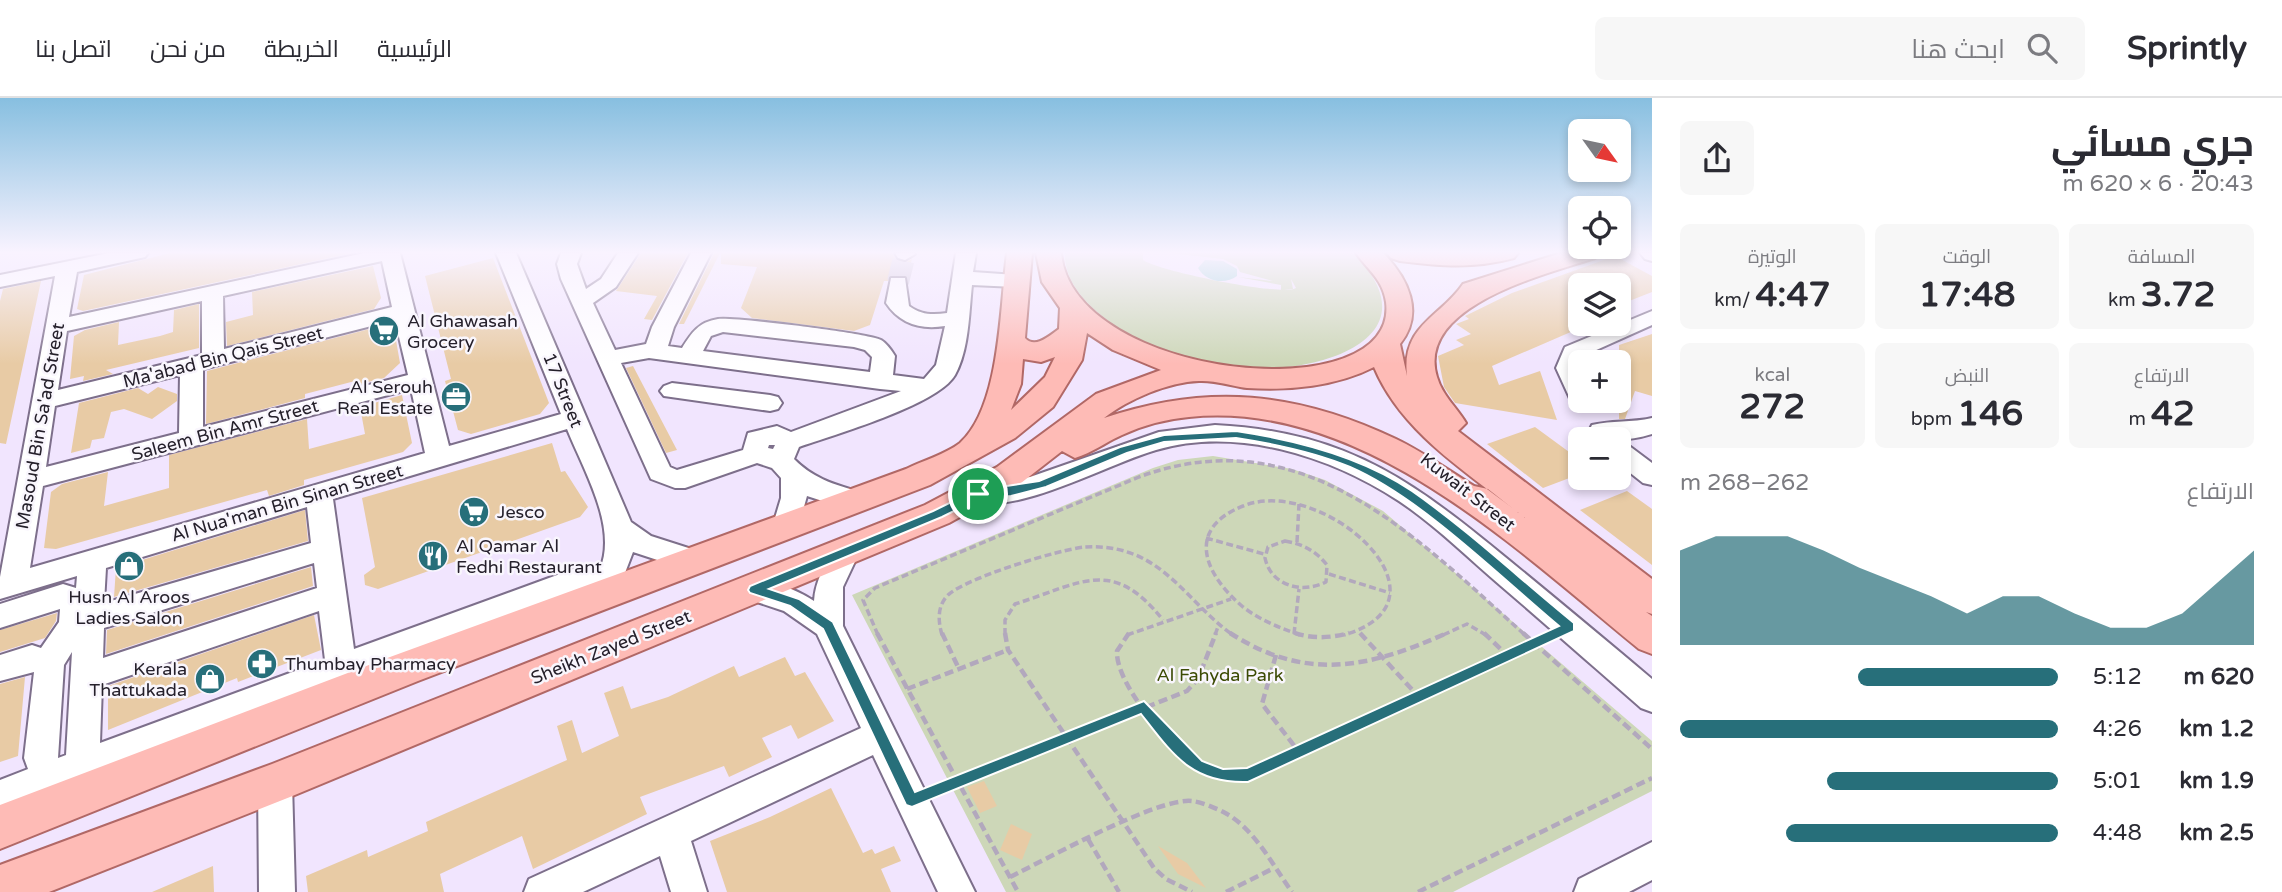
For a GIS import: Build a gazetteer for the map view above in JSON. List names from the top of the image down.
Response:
{
  "streets": {
    "main road": ["Kuwait Street", "Sheikh Zayed Street"],
    "street": [
      "Ma'abad Bin Qais Street",
      "17 Street",
      "Masoud Bin Sa'ad Street",
      "Saleem Bin Amr Street",
      "Al Nua'man Bin Sinan Street"
    ]
  },
  "crossings": [
    ["Ma'abad Bin Qais Street", "Masoud Bin Sa'ad Street"],
    ["17 Street", "Al Nua'man Bin Sinan Street"],
    ["Masoud Bin Sa'ad Street", "Saleem Bin Amr Street"],
    ["Masoud Bin Sa'ad Street", "Al Nua'man Bin Sinan Street"]
  ],
  "parks": ["Al Fahyda Park"],
  "places": {
    "supermarket": ["Al Ghawasah Grocery", "Jesco"],
    "office": ["Al Serouh Real Estate"],
    "restaurant": ["Al Qamar Al Fedhi Restaurant"],
    "shop": ["Husn Al Aroos Ladies Salon", "Kerala Thattukada"],
    "pharmacy": ["Thumbay Pharmacy"]
  },
  "north": "bottom right",
  "page": {
    "header": "Sprintly",
    "search": "ابحث هنا",
    "nav": [
      "الرئيسية",
      "الخريطة",
      "من نحن",
      "اتصل بنا"
    ],
    "heading": ["جري مسائي", "20:43 · 6 × 620 m"],
    "map_buttons": ["+", "−"],
    "stats": [
      ["المسافة", "3.72 km"],
      ["الوقت", "17:48"],
      ["الوتيرة", "4:47 /km"],
      ["الارتفاع", "42 m"],
      ["النبض", "146 bpm"],
      ["kcal", "272"]
    ],
    "chart": ["الارتفاع", "262–268 m"],
    "list": [
      {
        "name": "620 m",
        "note": "5:12"
      },
      {
        "name": "1.2 km",
        "note": "4:26"
      },
      {
        "name": "1.9 km",
        "note": "5:01"
      },
      {
        "name": "2.5 km",
        "note": "4:48"
      }
    ]
  }
}
